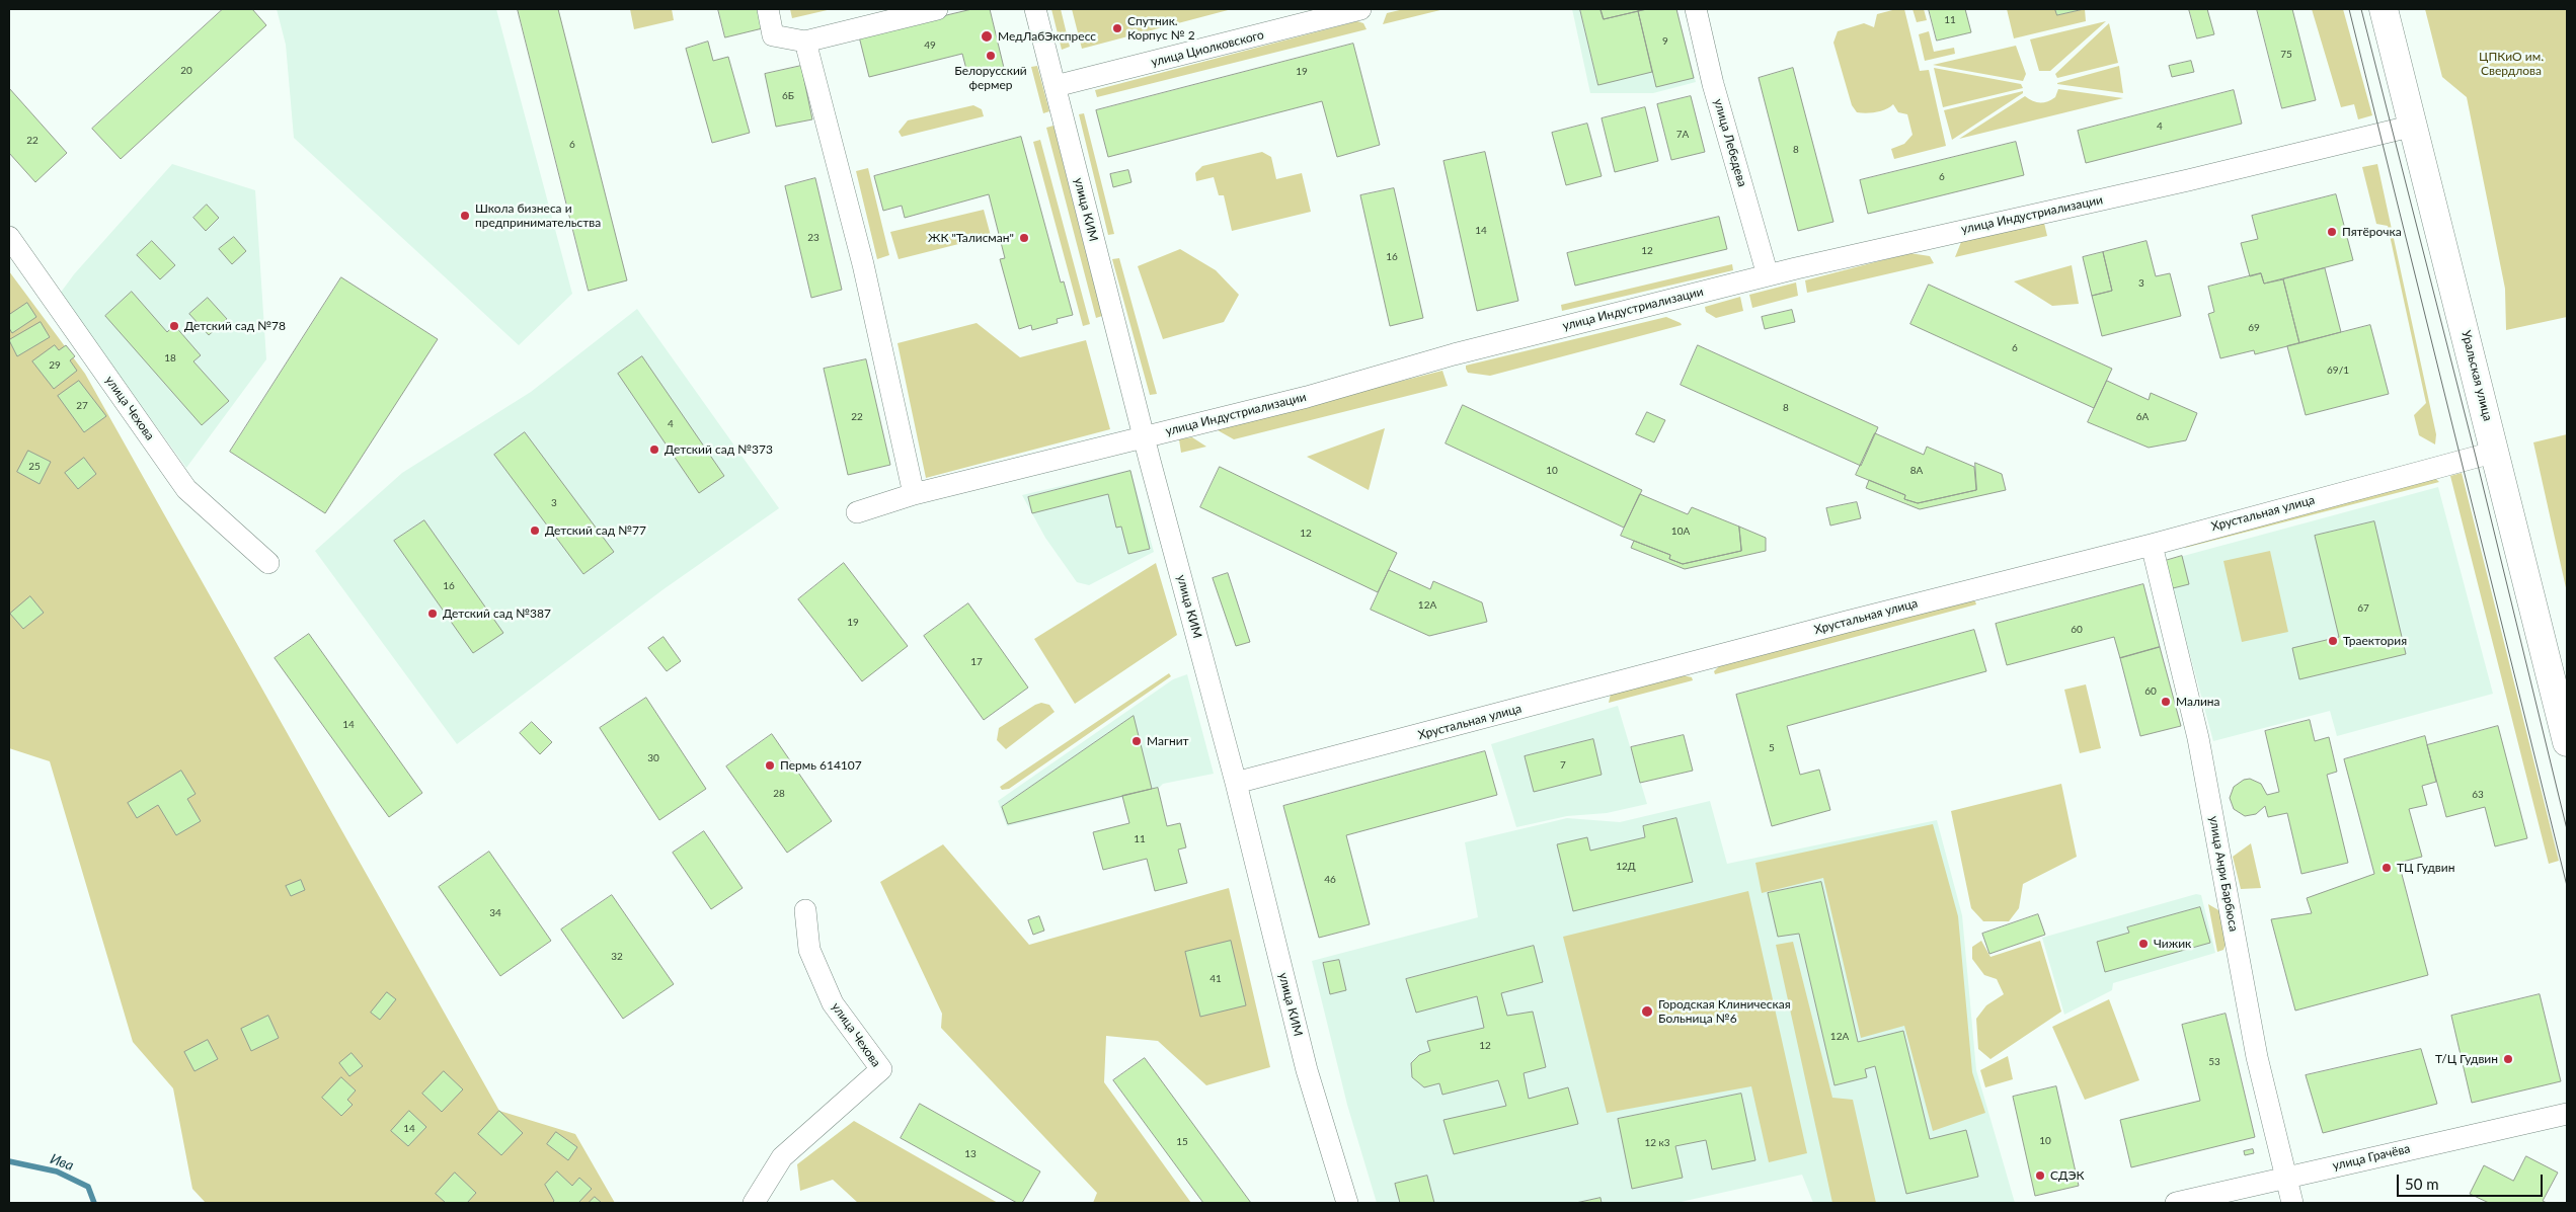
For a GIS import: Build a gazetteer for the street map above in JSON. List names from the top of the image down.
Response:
{
  "streets": {
    "main road": ["Уральская улица"],
    "street": [
      "улица Циолковского",
      "улица Лебедева",
      "улица КИМ",
      "улица Индустриализации",
      "улица Чехова",
      "Хрустальная улица",
      "улица Анри Барбюса",
      "улица Грачёва"
    ]
  },
  "crossings": [
    ["улица Циолковского", "улица КИМ"],
    ["улица Лебедева", "улица Индустриализации"],
    ["улица КИМ", "улица Индустриализации"],
    ["улица КИМ", "Хрустальная улица"],
    ["улица Индустриализации", "Уральская улица"],
    ["Уральская улица", "Хрустальная улица"],
    ["Хрустальная улица", "улица Анри Барбюса"],
    ["улица Анри Барбюса", "улица Грачёва"]
  ],
  "water": ["Ива"],
  "parks": ["ЦПКиО им. Свердлова"],
  "places": [
    "Спутник. Корпус № 2",
    "МедЛабЭкспресс",
    "Белорусский фермер",
    "Школа бизнеса и предпринимательства",
    "Пятёрочка",
    "ЖК \"Талисман\"",
    "Детский сад №78",
    "Детский сад №373",
    "Детский сад №77",
    "Детский сад №387",
    "Траектория",
    "Малина",
    "Магнит",
    "Пермь 614107",
    "ТЦ Гудвин",
    "Чижик",
    "Городская Клиническая Больница №6",
    "Т/Ц Гудвин",
    "СДЭК"
  ],
  "house_numbers": [
    "11",
    "9",
    "49",
    "75",
    "20",
    "19",
    "6Б",
    "4",
    "7А",
    "22",
    "6",
    "8",
    "6",
    "14",
    "23",
    "12",
    "16",
    "3",
    "69",
    "6",
    "18",
    "29",
    "69/1",
    "27",
    "8",
    "22",
    "6А",
    "4",
    "25",
    "10",
    "8А",
    "3",
    "10А",
    "12",
    "16",
    "12А",
    "67",
    "19",
    "60",
    "17",
    "60",
    "14",
    "5",
    "30",
    "7",
    "28",
    "63",
    "11",
    "12Д",
    "46",
    "34",
    "32",
    "41",
    "12А",
    "12",
    "53",
    "14",
    "10",
    "15",
    "12 к3",
    "13"
  ],
  "scale_bar": "50 m"
}
